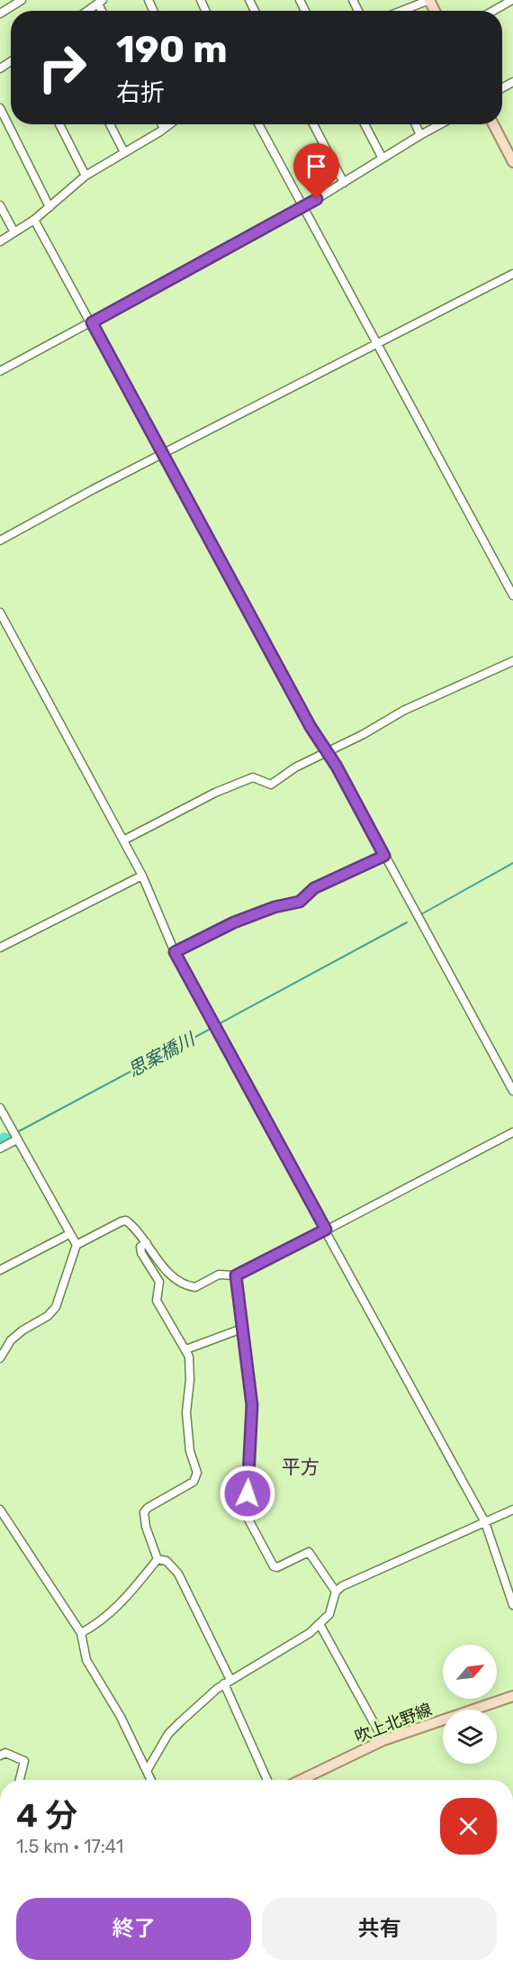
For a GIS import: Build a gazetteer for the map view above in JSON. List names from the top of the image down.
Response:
{
  "streets": {
    "main road": ["吹上北野線"]
  },
  "districts": ["平方"],
  "water": ["思案橋川"],
  "north": "top right",
  "page": {
    "turn": ["190 m", "右折"],
    "heading": ["4 分", "1.5 km · 17:41"],
    "buttons": ["終了", "共有"]
  }
}
